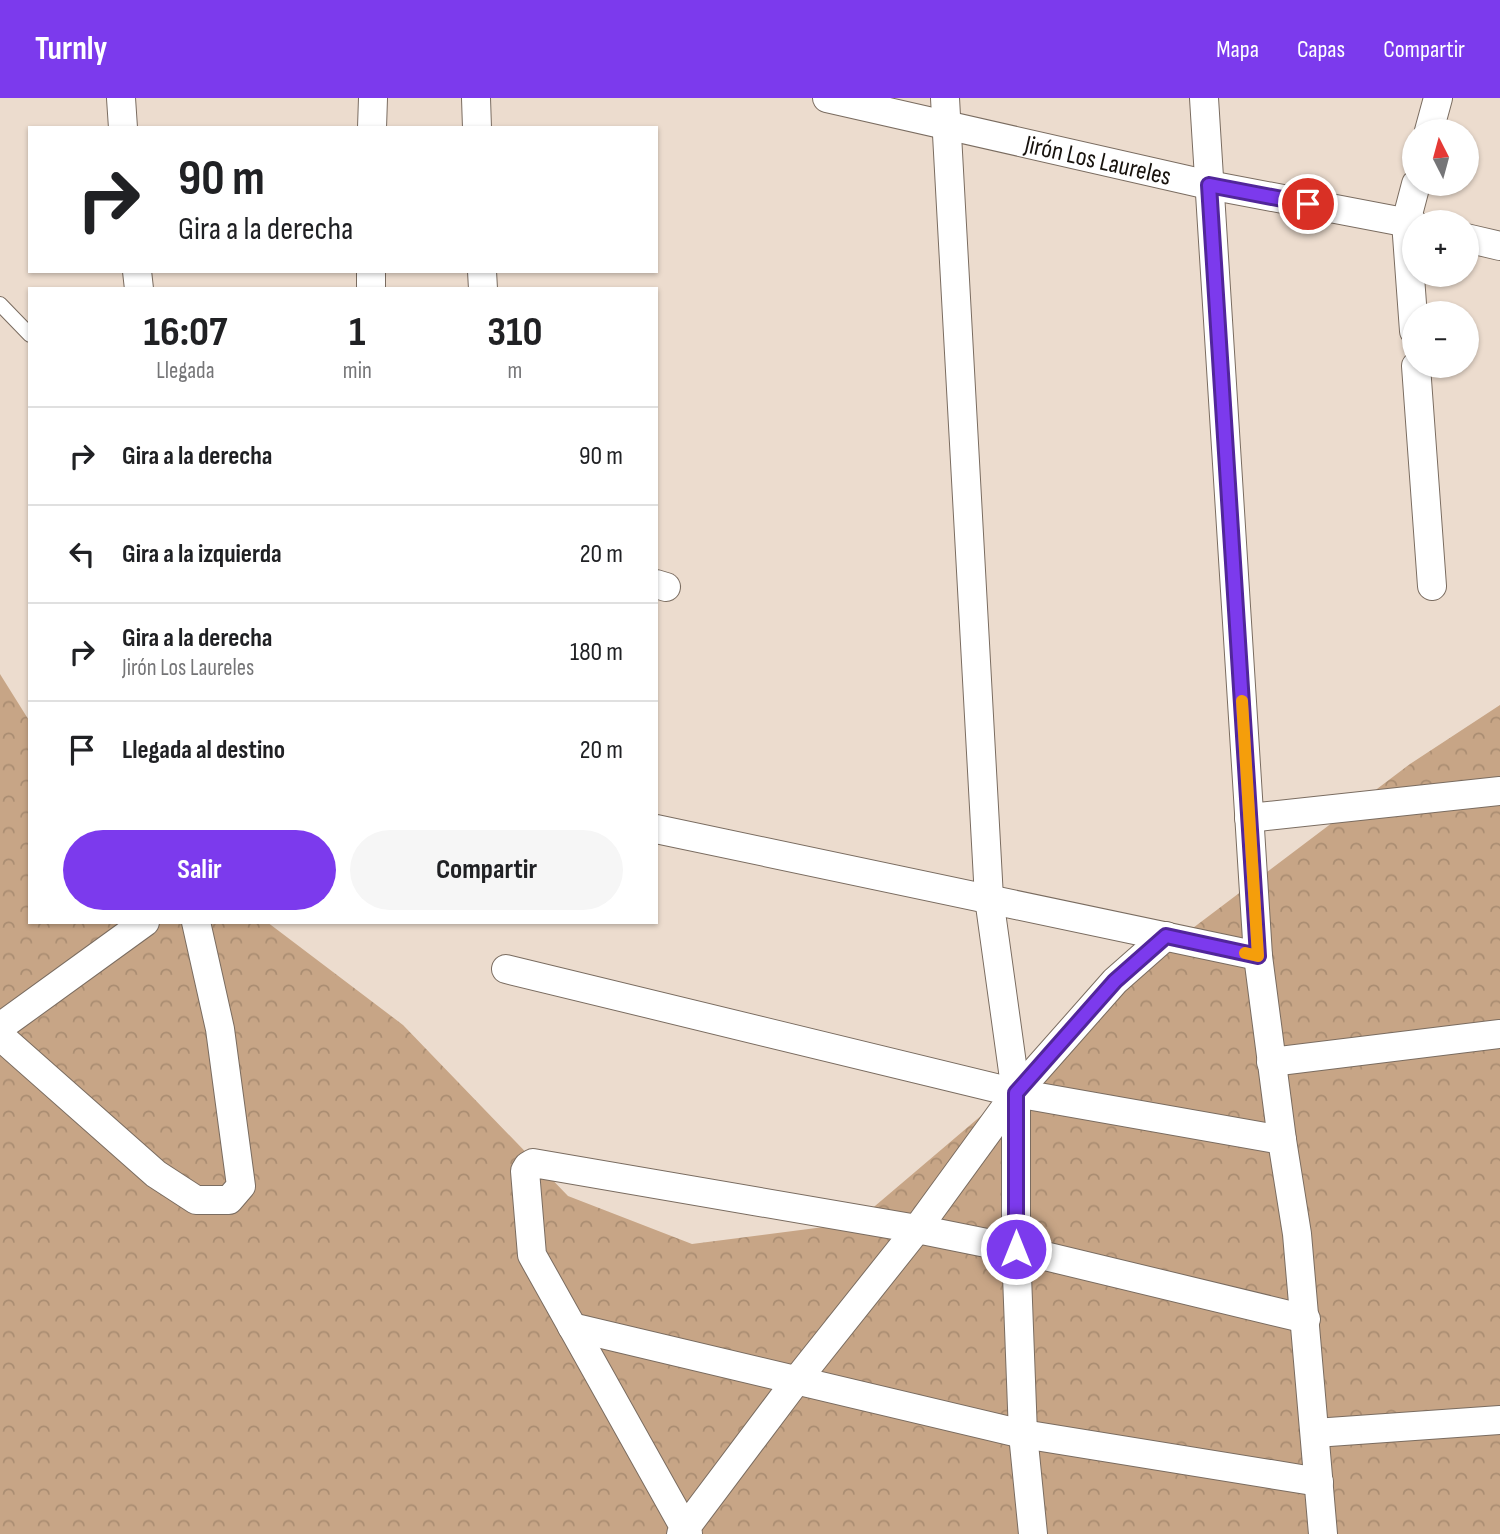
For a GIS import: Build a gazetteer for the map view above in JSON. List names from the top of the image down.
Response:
{
  "streets": {
    "street": ["Jirón Los Laureles"]
  },
  "north": "top",
  "page": {
    "header": "Turnly",
    "nav": ["Mapa", "Capas", "Compartir"],
    "map_buttons": ["+", "−"],
    "turn": ["90 m", "Gira a la derecha"],
    "eta": [
      "16:07",
      "Llegada",
      "1",
      "min",
      "310",
      "m"
    ],
    "list": [
      {
        "name": "Gira a la derecha",
        "value": "90 m"
      },
      {
        "name": "Gira a la izquierda",
        "value": "20 m"
      },
      {
        "name": "Gira a la derecha",
        "note": "Jirón Los Laureles",
        "value": "180 m"
      },
      {
        "name": "Llegada al destino",
        "value": "20 m"
      }
    ],
    "buttons": ["Salir", "Compartir"]
  }
}
